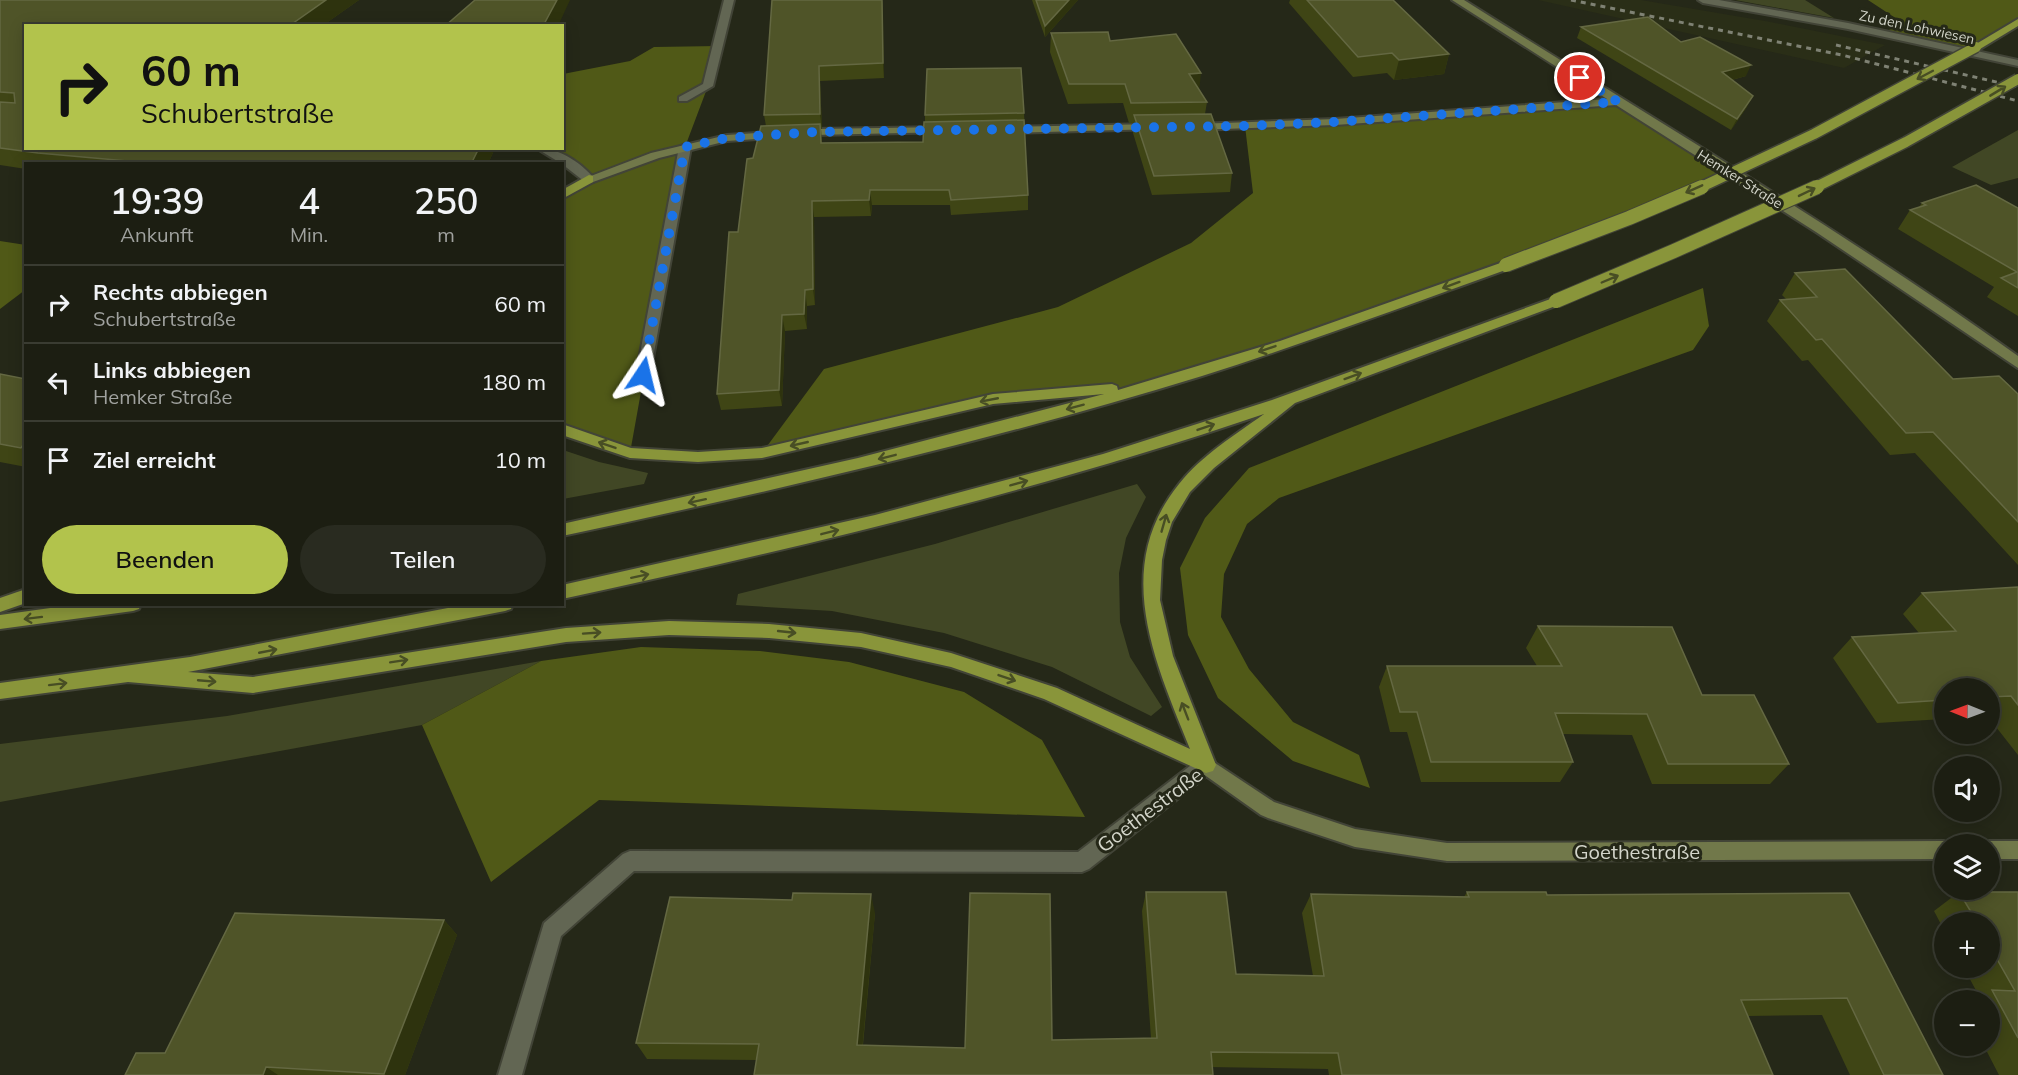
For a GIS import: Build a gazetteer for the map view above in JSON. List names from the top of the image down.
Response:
{
  "streets": {
    "main road": ["Hemker Straße", "Goethestraße"],
    "street": ["Zu den Lohwiesen"]
  },
  "north": "left",
  "page": {
    "turn": ["60 m", "Schubertstraße"],
    "eta": [
      "19:39",
      "Ankunft",
      "4",
      "Min.",
      "250",
      "m"
    ],
    "list": [
      {
        "name": "Rechts abbiegen",
        "note": "Schubertstraße",
        "value": "60 m"
      },
      {
        "name": "Links abbiegen",
        "note": "Hemker Straße",
        "value": "180 m"
      },
      {
        "name": "Ziel erreicht",
        "value": "10 m"
      }
    ],
    "buttons": ["Beenden", "Teilen"],
    "map_buttons": ["+", "−"]
  }
}
